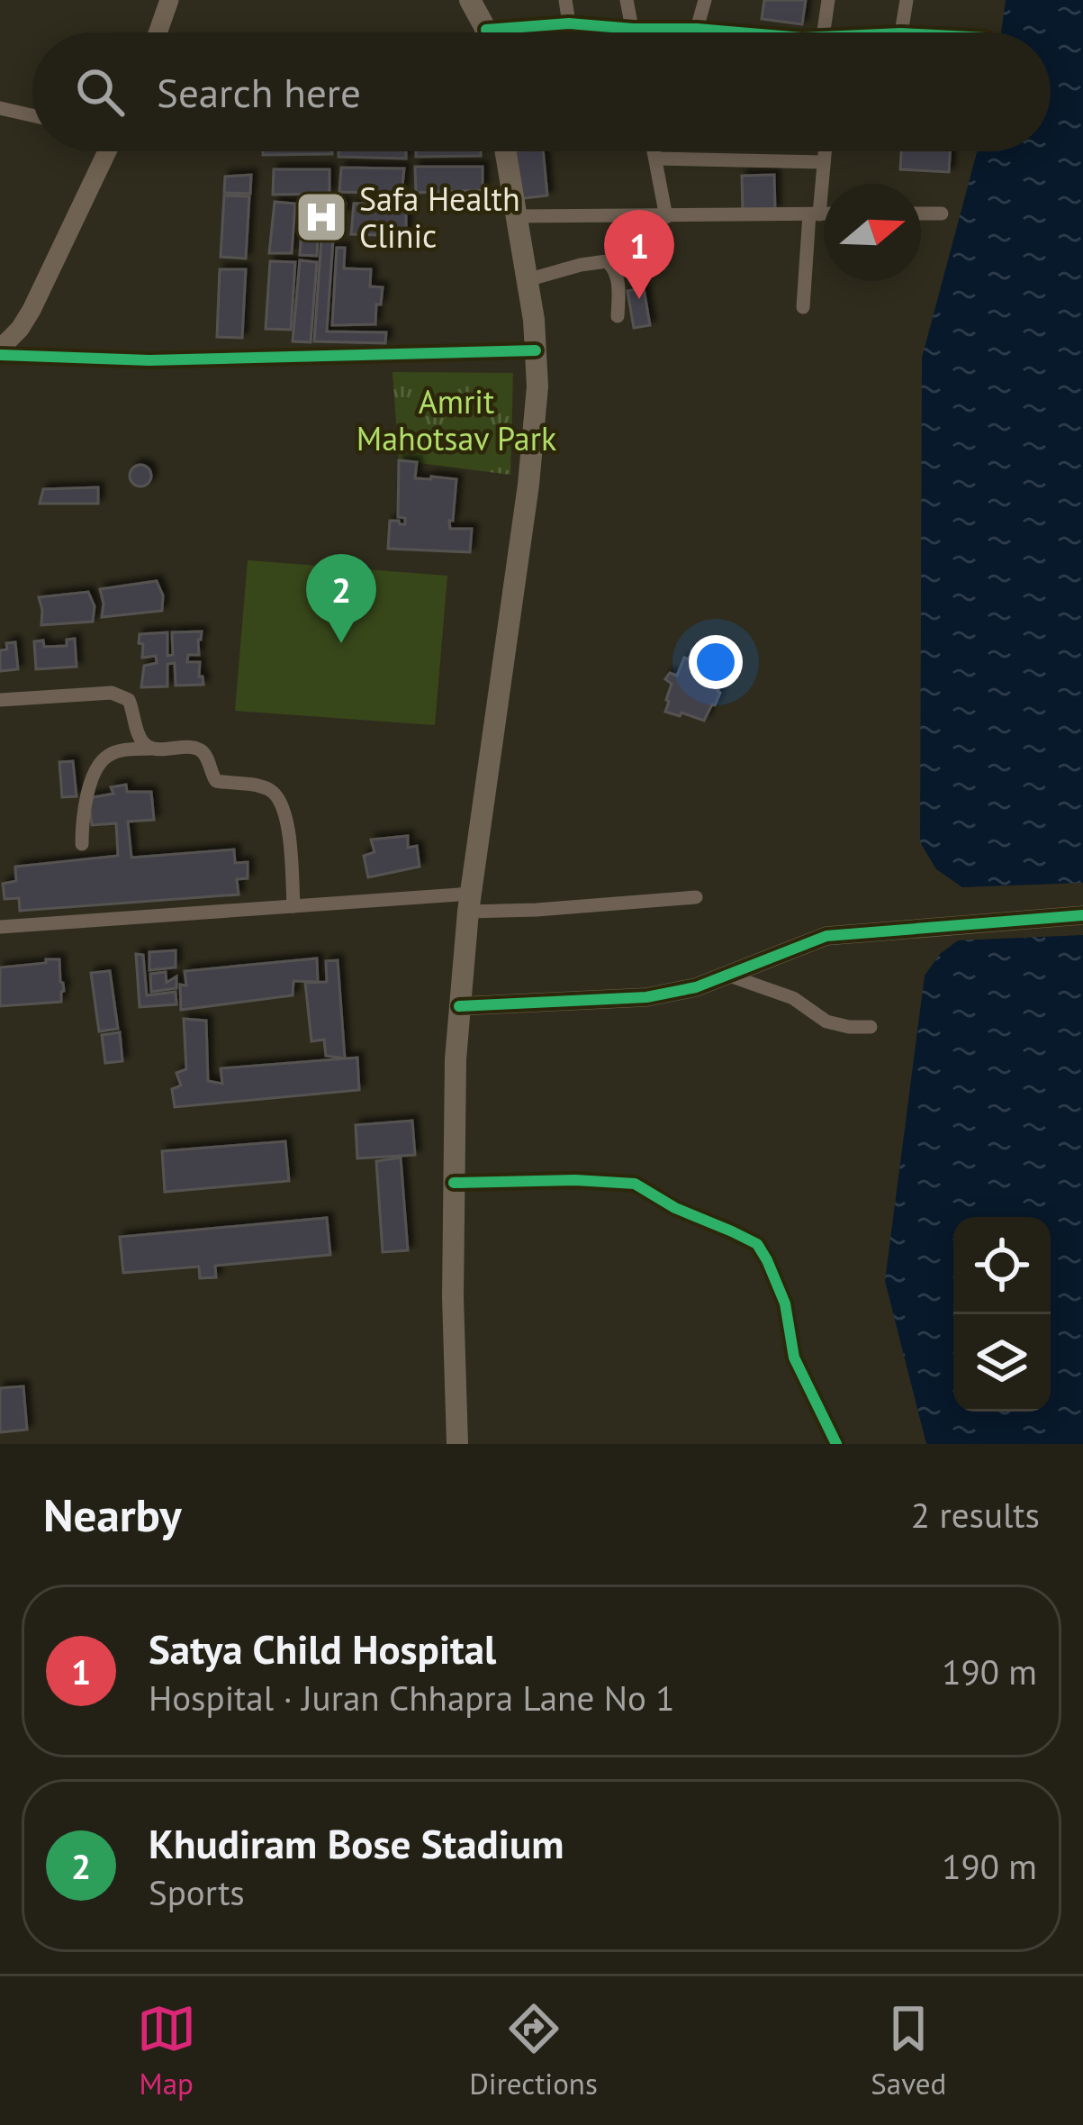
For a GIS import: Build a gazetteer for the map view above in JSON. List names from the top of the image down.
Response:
{
  "parks": ["Amrit Mahotsav Park"],
  "places": {
    "hospital": ["Safa Health Clinic"]
  },
  "north": "right",
  "page": {
    "search": "Search here",
    "pins": ["1", "2"],
    "heading": ["Nearby", "2 results"],
    "list": [
      {
        "mark": "1",
        "name": "Satya Child Hospital",
        "note": "Hospital · Juran Chhapra Lane No 1",
        "value": "190 m"
      },
      {
        "mark": "2",
        "name": "Khudiram Bose Stadium",
        "note": "Sports",
        "value": "190 m"
      }
    ],
    "nav": ["Map", "Directions", "Saved"]
  }
}
